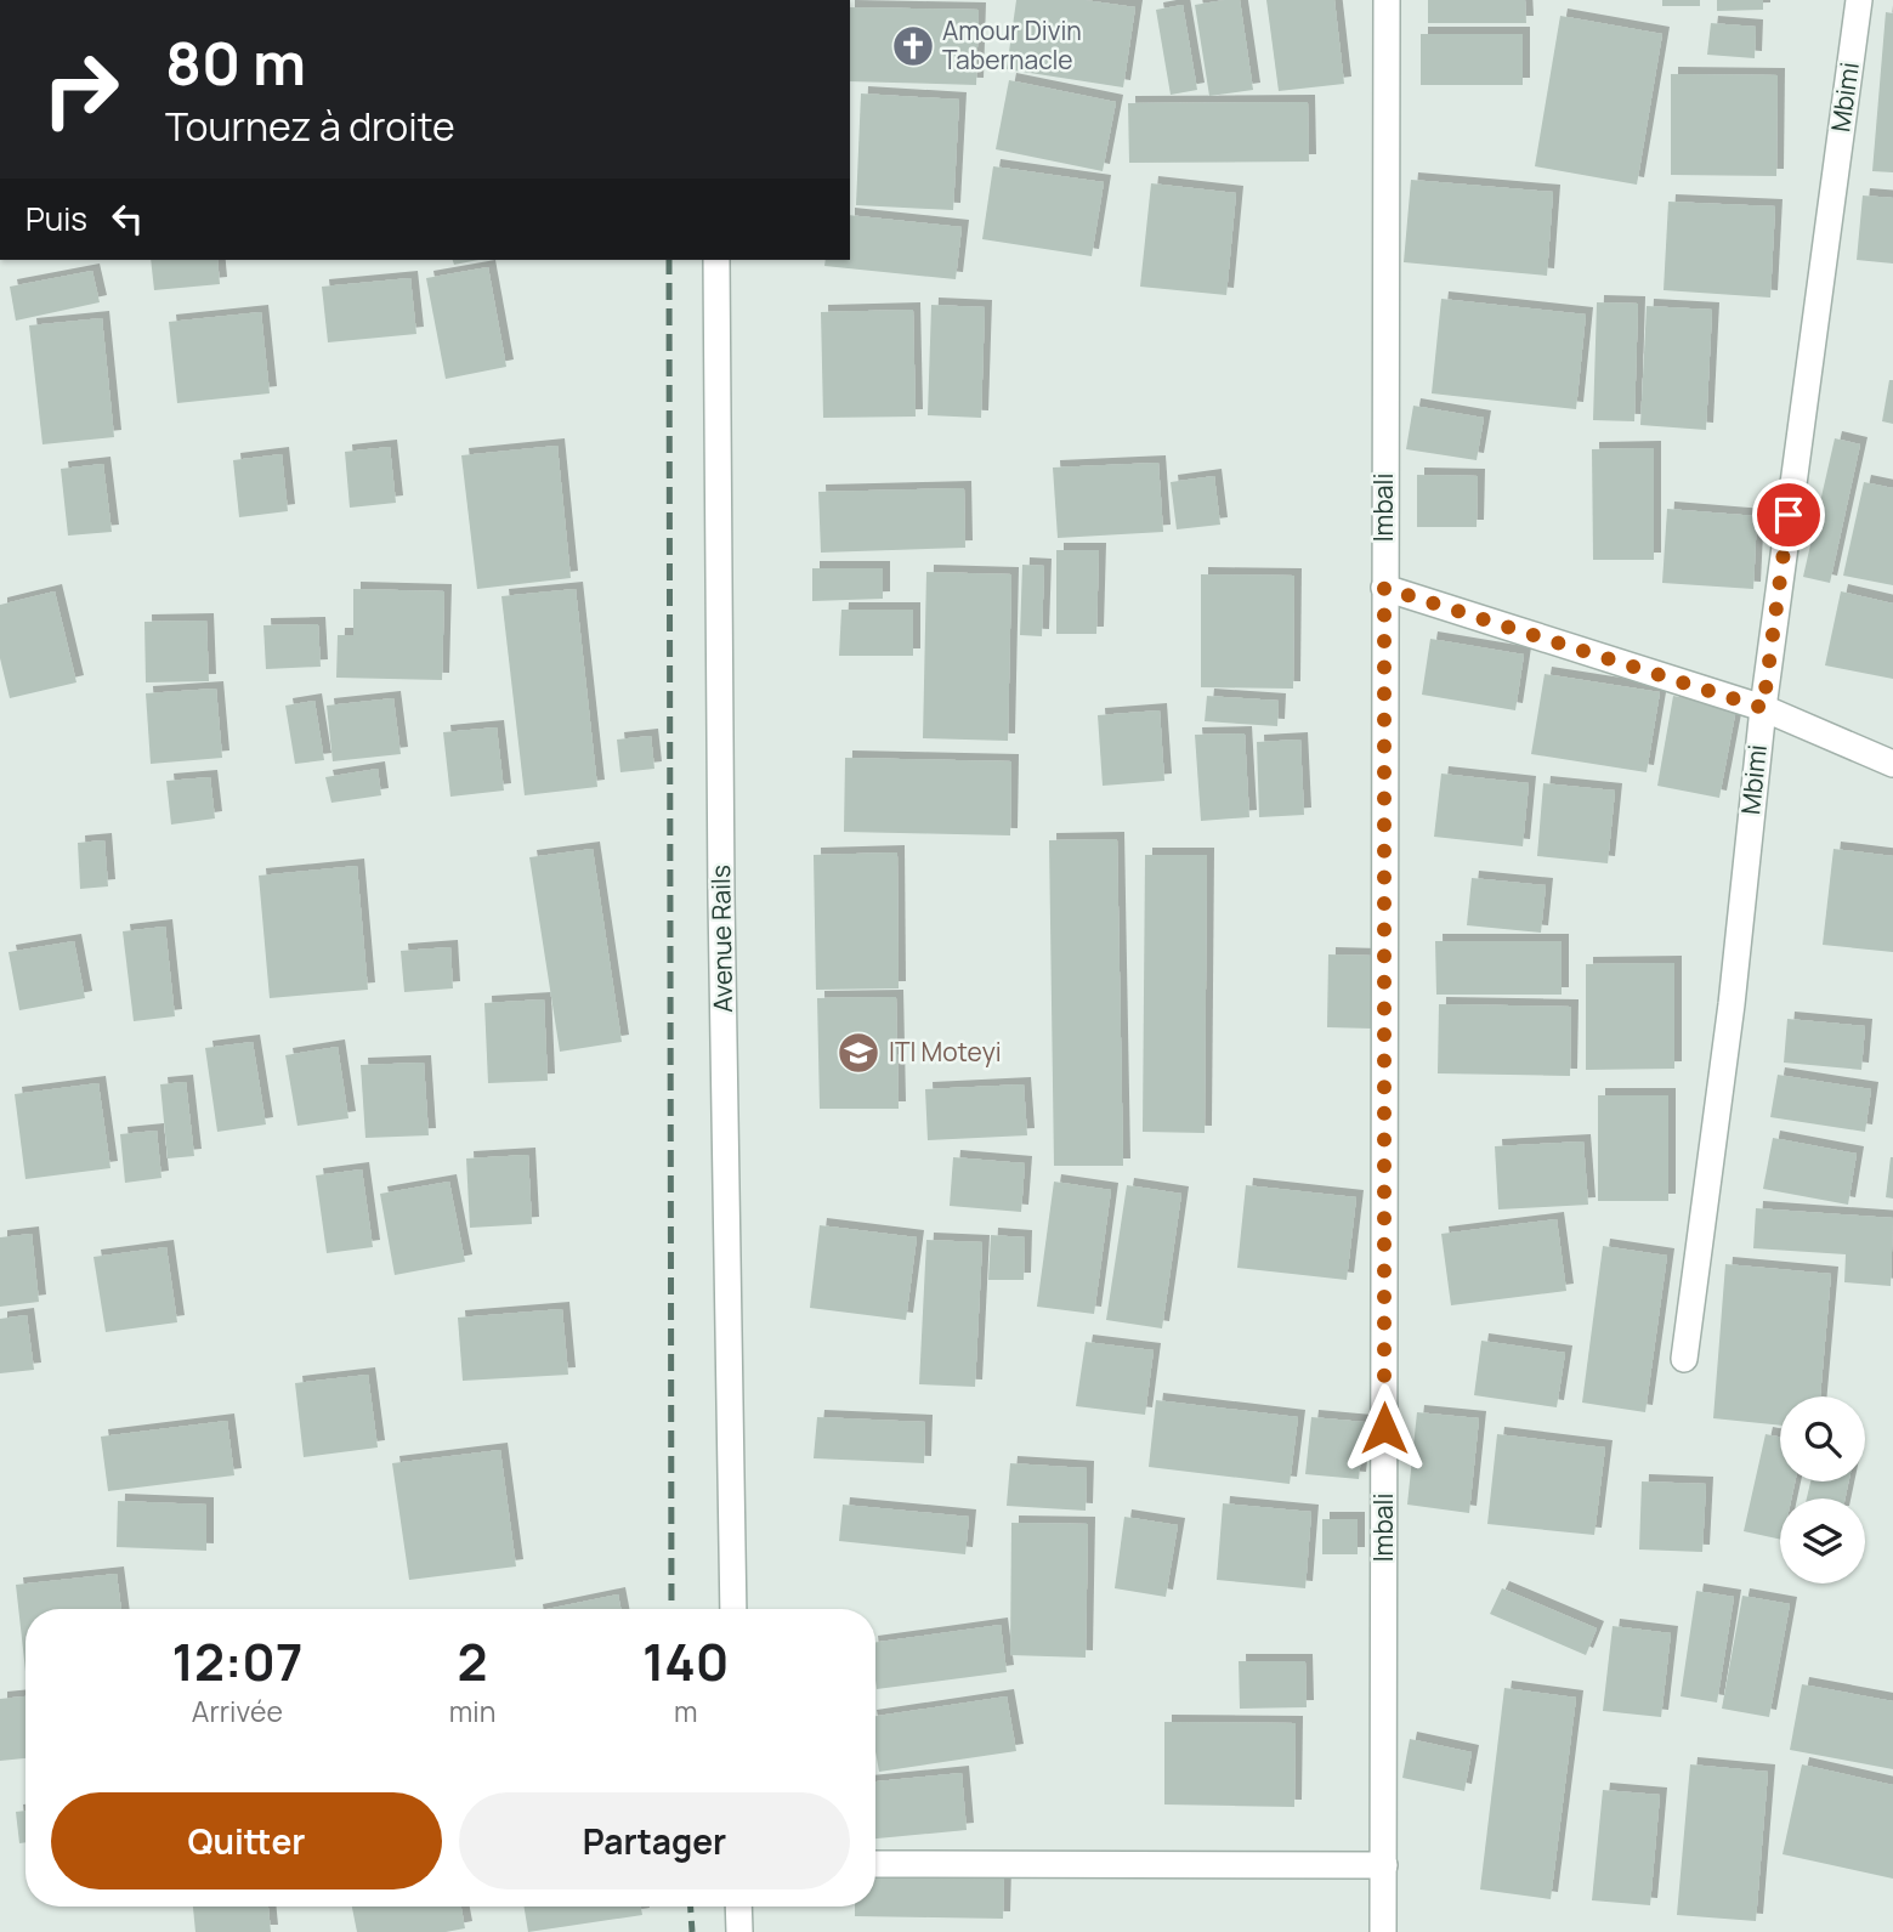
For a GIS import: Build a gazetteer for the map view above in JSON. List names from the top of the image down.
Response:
{
  "streets": {
    "street": ["Mbimi", "Imbali", "Avenue Rails"]
  },
  "places": {
    "church": ["Amour Divin Tabernacle"],
    "school or university": ["ITI Moteyi"]
  },
  "page": {
    "turn": ["80 m", "Tournez à droite"],
    "then": "Puis",
    "eta": [
      "12:07",
      "Arrivée",
      "2",
      "min",
      "140",
      "m"
    ],
    "buttons": ["Quitter", "Partager"]
  }
}
